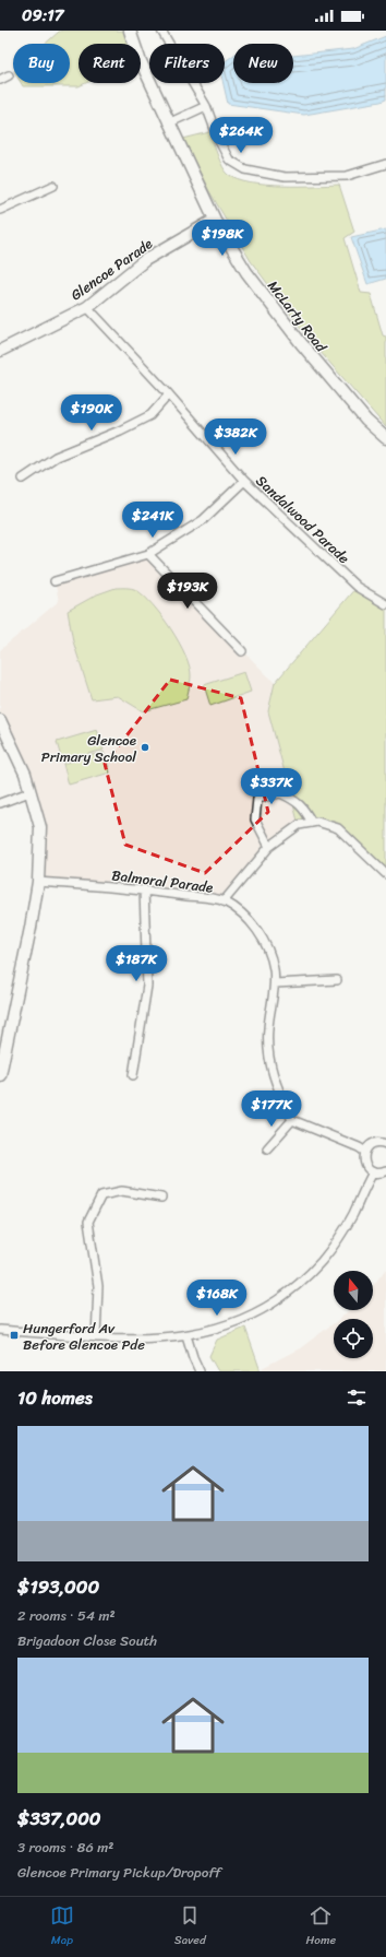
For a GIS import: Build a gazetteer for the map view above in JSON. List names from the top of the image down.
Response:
{
  "streets": {
    "street": [
      "Glencoe Parade",
      "McLarty Road",
      "Sandalwood Parade",
      "Balmoral Parade"
    ]
  },
  "crossings": [
    ["Glencoe Parade", "McLarty Road"],
    ["Glencoe Parade", "Sandalwood Parade"]
  ],
  "places": {
    "other": ["Glencoe Primary School"],
    "transit": ["Hungerford Av Before Glencoe Pde"]
  },
  "north": "top",
  "page": {
    "status": "09:17",
    "chip": [
      "Buy",
      "Rent",
      "Filters",
      "New"
    ],
    "price": [
      "$264K",
      "$198K",
      "$190K",
      "$382K",
      "$241K",
      "$193K",
      "$337K",
      "$187K",
      "$177K",
      "$168K"
    ],
    "heading": "10 homes",
    "list": [
      {
        "name": "$193,000",
        "note": "2 rooms · 54 m² · Brigadoon Close South"
      },
      {
        "name": "$337,000",
        "note": "3 rooms · 86 m² · Glencoe Primary Pickup/Dropoff"
      }
    ],
    "tabs": ["Map", "Saved", "Home"]
  }
}
